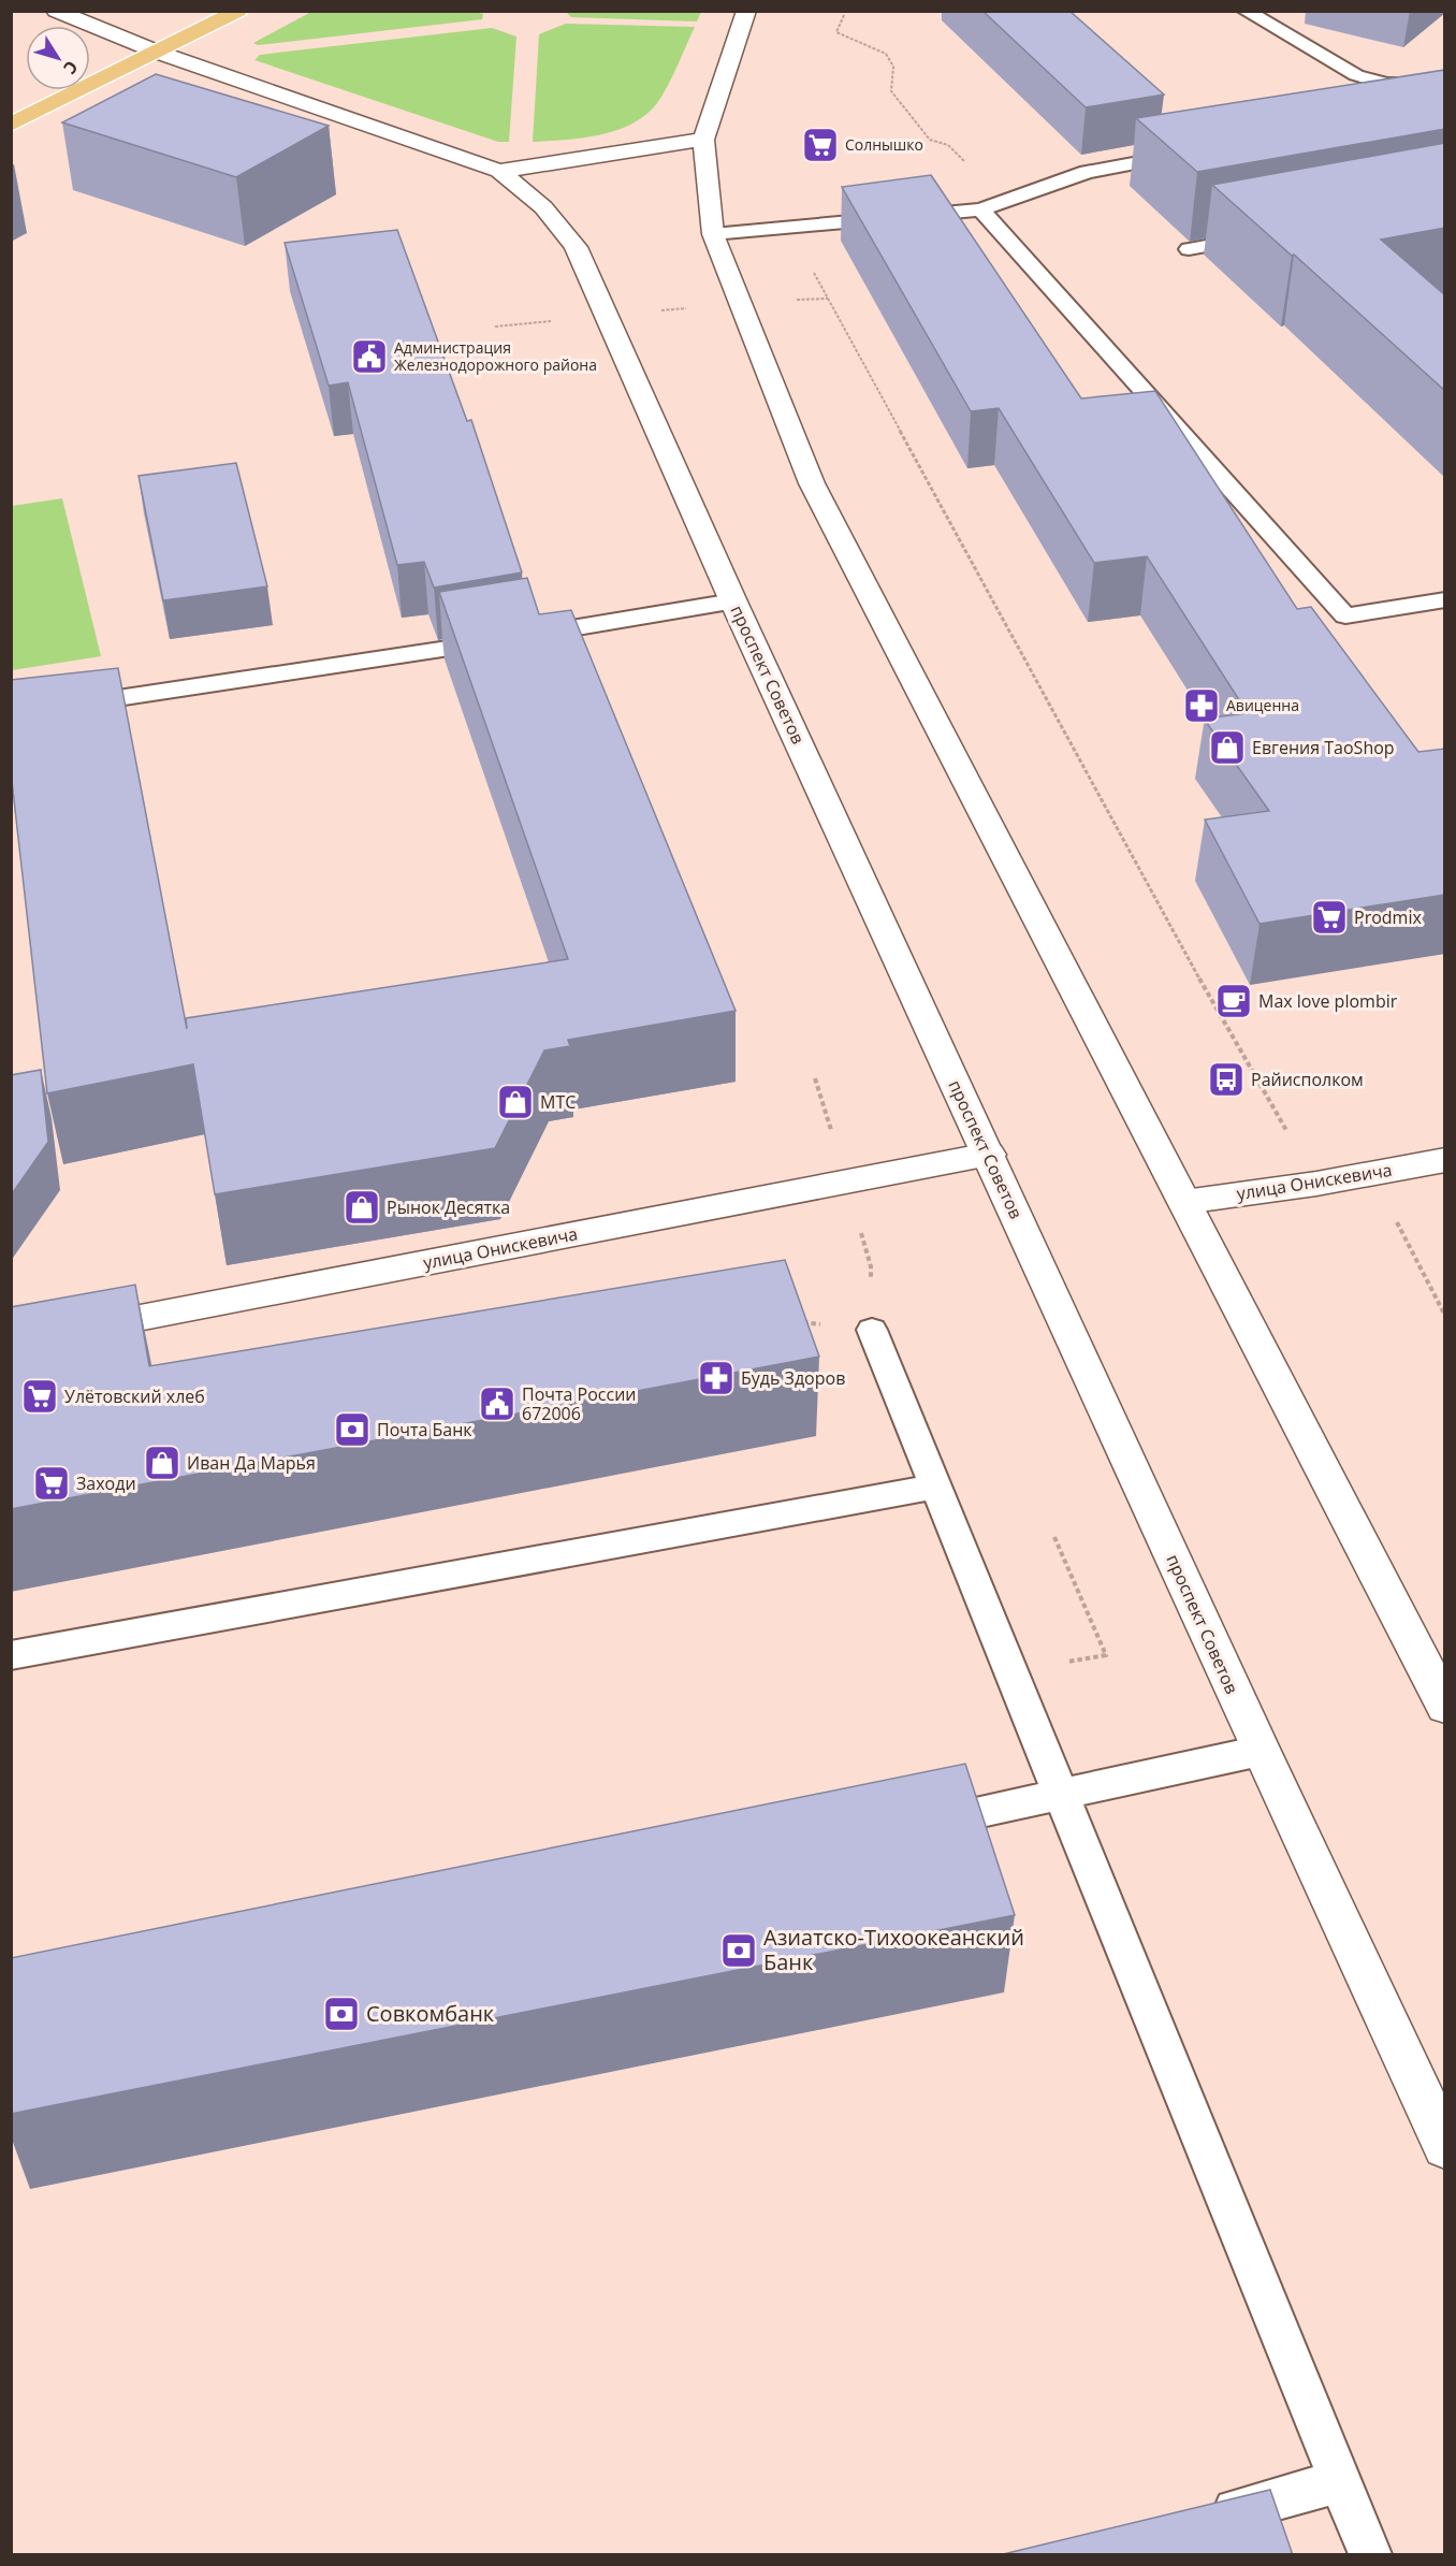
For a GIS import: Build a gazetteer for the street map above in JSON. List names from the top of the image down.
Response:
{
  "streets": {
    "main road": ["проспект Советов", "улица Онискевича"]
  },
  "crossings": [
    ["проспект Советов", "улица Онискевича"]
  ],
  "places": {
    "supermarket": [
      "Солнышко",
      "Prodmix",
      "Улётовский хлеб",
      "Заходи"
    ],
    "public building": ["Администрация Железнодорожного района", "Почта России 672006"],
    "pharmacy": ["Авиценна", "Будь Здоров"],
    "shop": [
      "Евгения TaoShop",
      "МТС",
      "Рынок Десятка",
      "Иван Да Марья"
    ],
    "cafe": ["Max love plombir"],
    "bus stop": ["Райисполком"],
    "bank": ["Почта Банк", "Азиатско-Тихоокеанский Банк", "Совкомбанк"]
  },
  "north": "bottom right"
}
